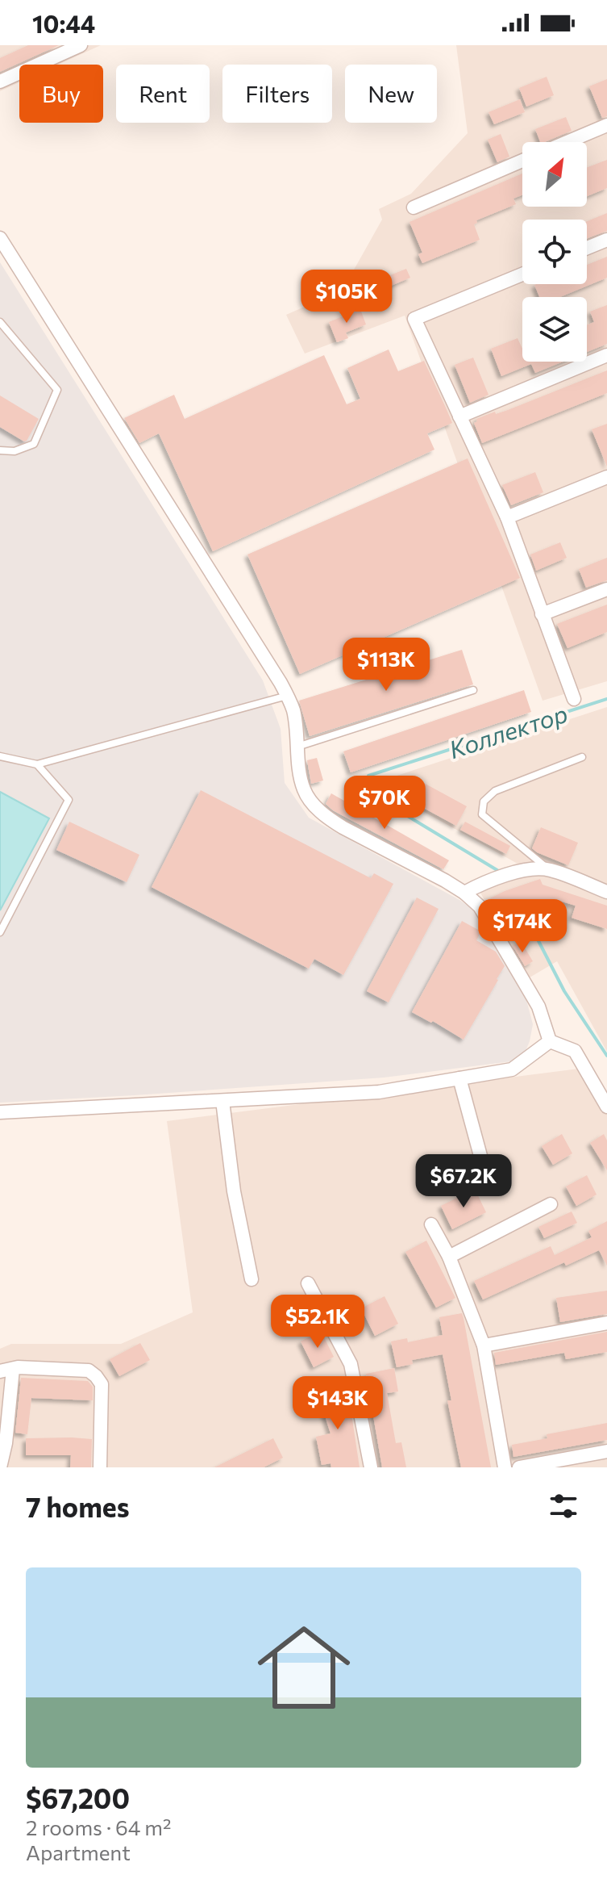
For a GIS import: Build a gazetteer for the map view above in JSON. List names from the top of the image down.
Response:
{
  "water": ["Коллектор"],
  "north": "top right",
  "page": {
    "status": "10:44",
    "chip": [
      "Buy",
      "Rent",
      "Filters",
      "New"
    ],
    "price": [
      "$105K",
      "$113K",
      "$70K",
      "$174K",
      "$67.2K",
      "$52.1K",
      "$143K"
    ],
    "heading": "7 homes",
    "list": [
      {
        "name": "$67,200",
        "note": "2 rooms · 64 m² · Apartment"
      }
    ]
  }
}
